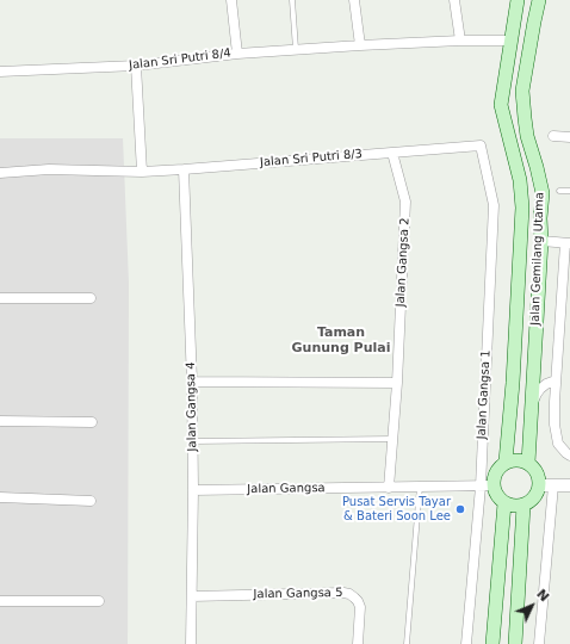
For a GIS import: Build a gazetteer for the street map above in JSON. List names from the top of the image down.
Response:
{
  "streets": {
    "main road": ["Jalan Gemilang Utama"],
    "street": [
      "Jalan Sri Putri 8/4",
      "Jalan Sri Putri 8/3",
      "Jalan Gangsa 2",
      "Jalan Gangsa 1",
      "Jalan Gangsa 4",
      "Jalan Gangsa",
      "Jalan Gangsa 5"
    ]
  },
  "crossings": [
    ["Jalan Sri Putri 8/4", "Jalan Gemilang Utama"],
    ["Jalan Sri Putri 8/3", "Jalan Gangsa 2"],
    ["Jalan Sri Putri 8/3", "Jalan Gangsa 1"],
    ["Jalan Sri Putri 8/3", "Jalan Gangsa 4"],
    ["Jalan Gemilang Utama", "Jalan Gangsa 1"],
    ["Jalan Gemilang Utama", "Jalan Gangsa"],
    ["Jalan Gangsa 2", "Jalan Gangsa"],
    ["Jalan Gangsa 1", "Jalan Gangsa"],
    ["Jalan Gangsa 4", "Jalan Gangsa"],
    ["Jalan Gangsa 4", "Jalan Gangsa 5"]
  ],
  "districts": ["Taman Gunung Pulai"],
  "places": ["Pusat Servis Tayar & Bateri Soon Lee"],
  "north": "top right"
}
